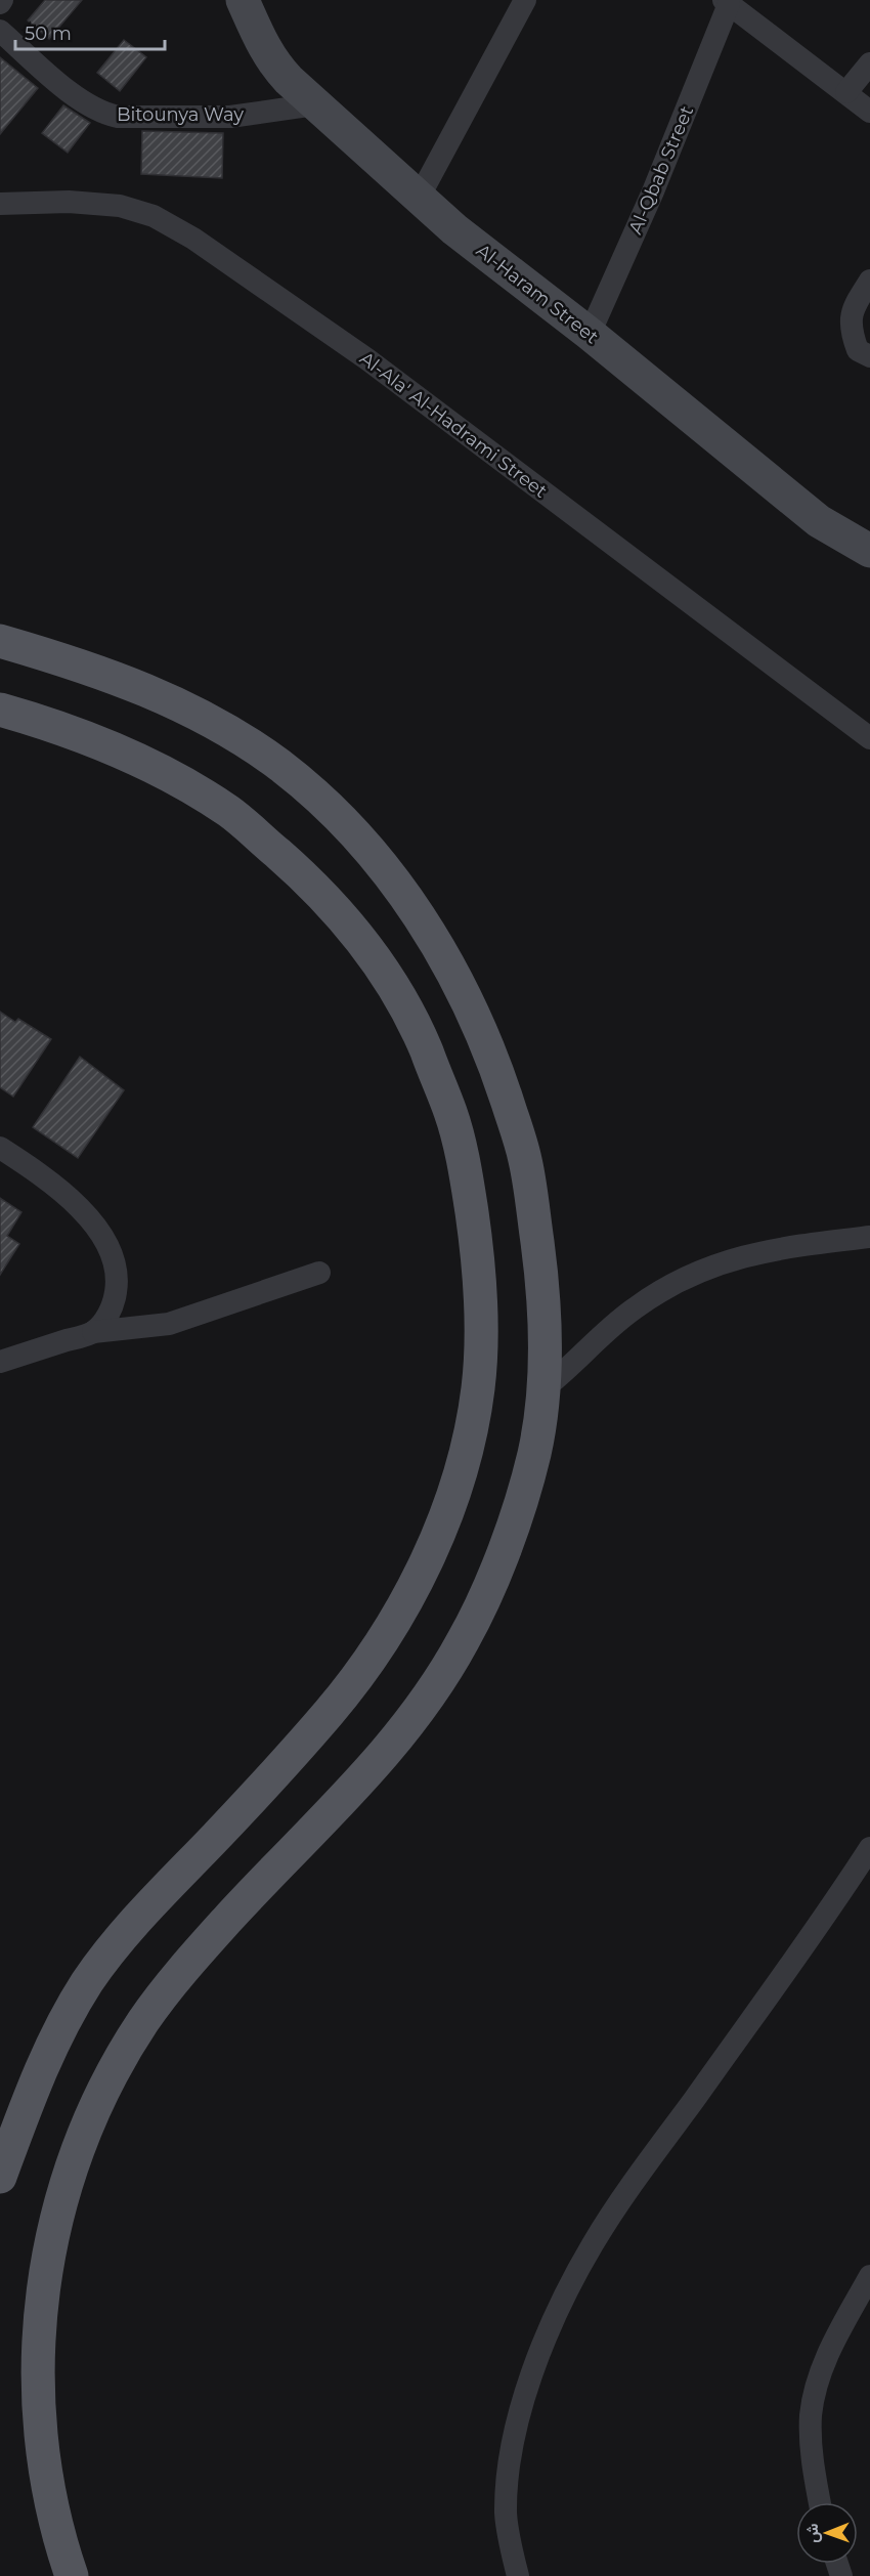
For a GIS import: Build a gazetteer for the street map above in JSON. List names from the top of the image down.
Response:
{
  "streets": {
    "street": [
      "Bitounya Way",
      "Al-Qbab Street",
      "Al-Haram Street",
      "Al-Ala' Al-Hadrami Street"
    ]
  },
  "crossings": [
    ["Bitounya Way", "Al-Haram Street"],
    ["Al-Qbab Street", "Al-Haram Street"]
  ],
  "scale_bar": "50 m",
  "north": "left"
}
